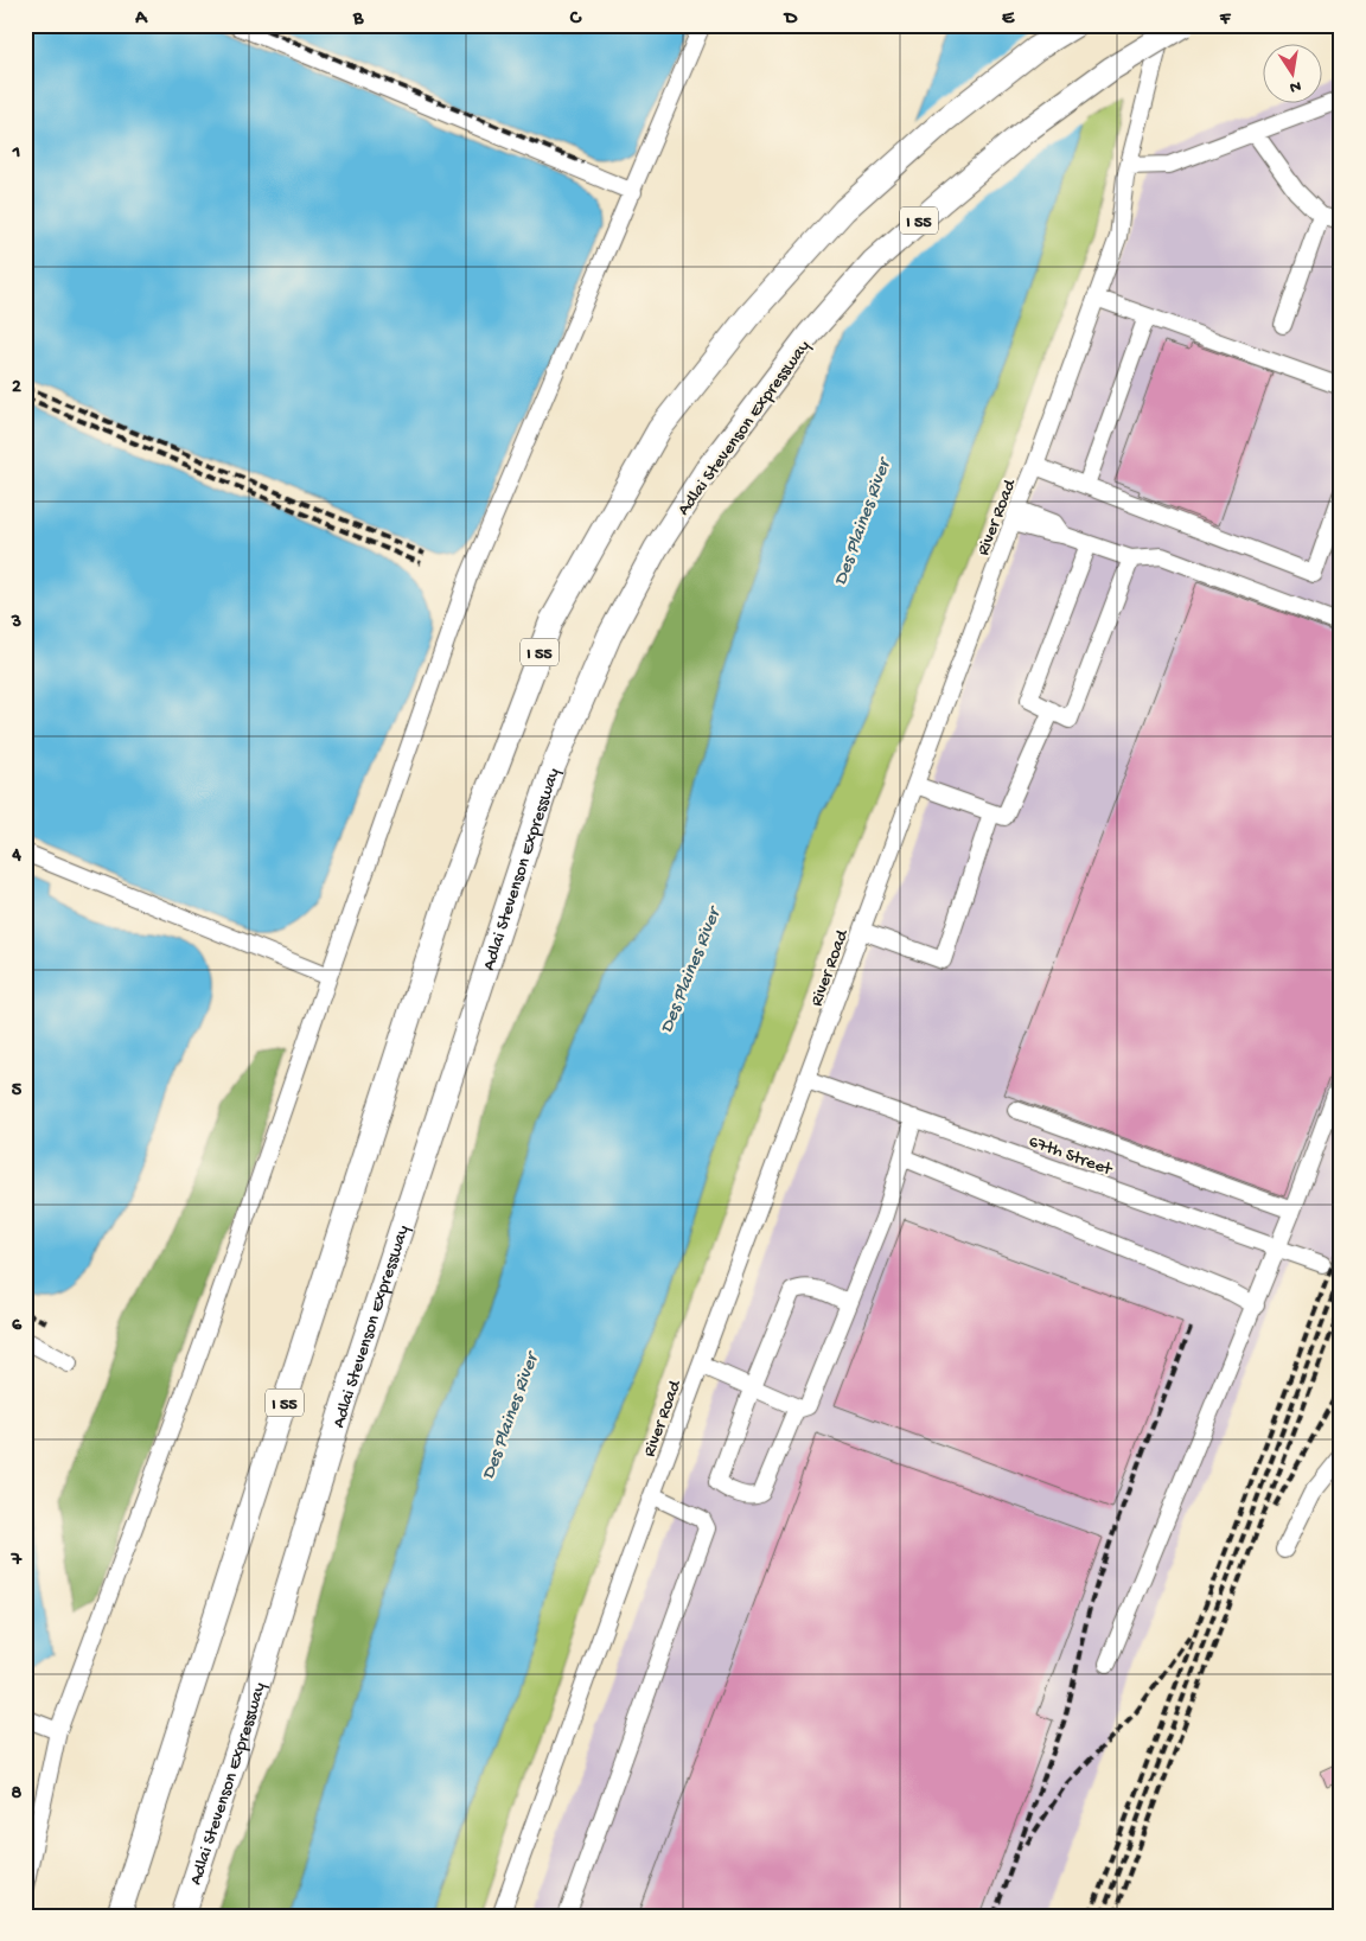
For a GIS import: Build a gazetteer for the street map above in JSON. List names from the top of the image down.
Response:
{
  "streets": {
    "highway": ["I 55", "Adlai Stevenson Expressway"],
    "street": ["River Road", "67th Street"]
  },
  "crossings": [
    ["River Road", "67th Street"]
  ],
  "water": ["Des Plaines River"],
  "north": "bottom",
  "grid": {
    "columns": [
      "A",
      "B",
      "C",
      "D",
      "E",
      "F"
    ],
    "rows": [
      "1",
      "2",
      "3",
      "4",
      "5",
      "6",
      "7",
      "8"
    ]
  }
}
